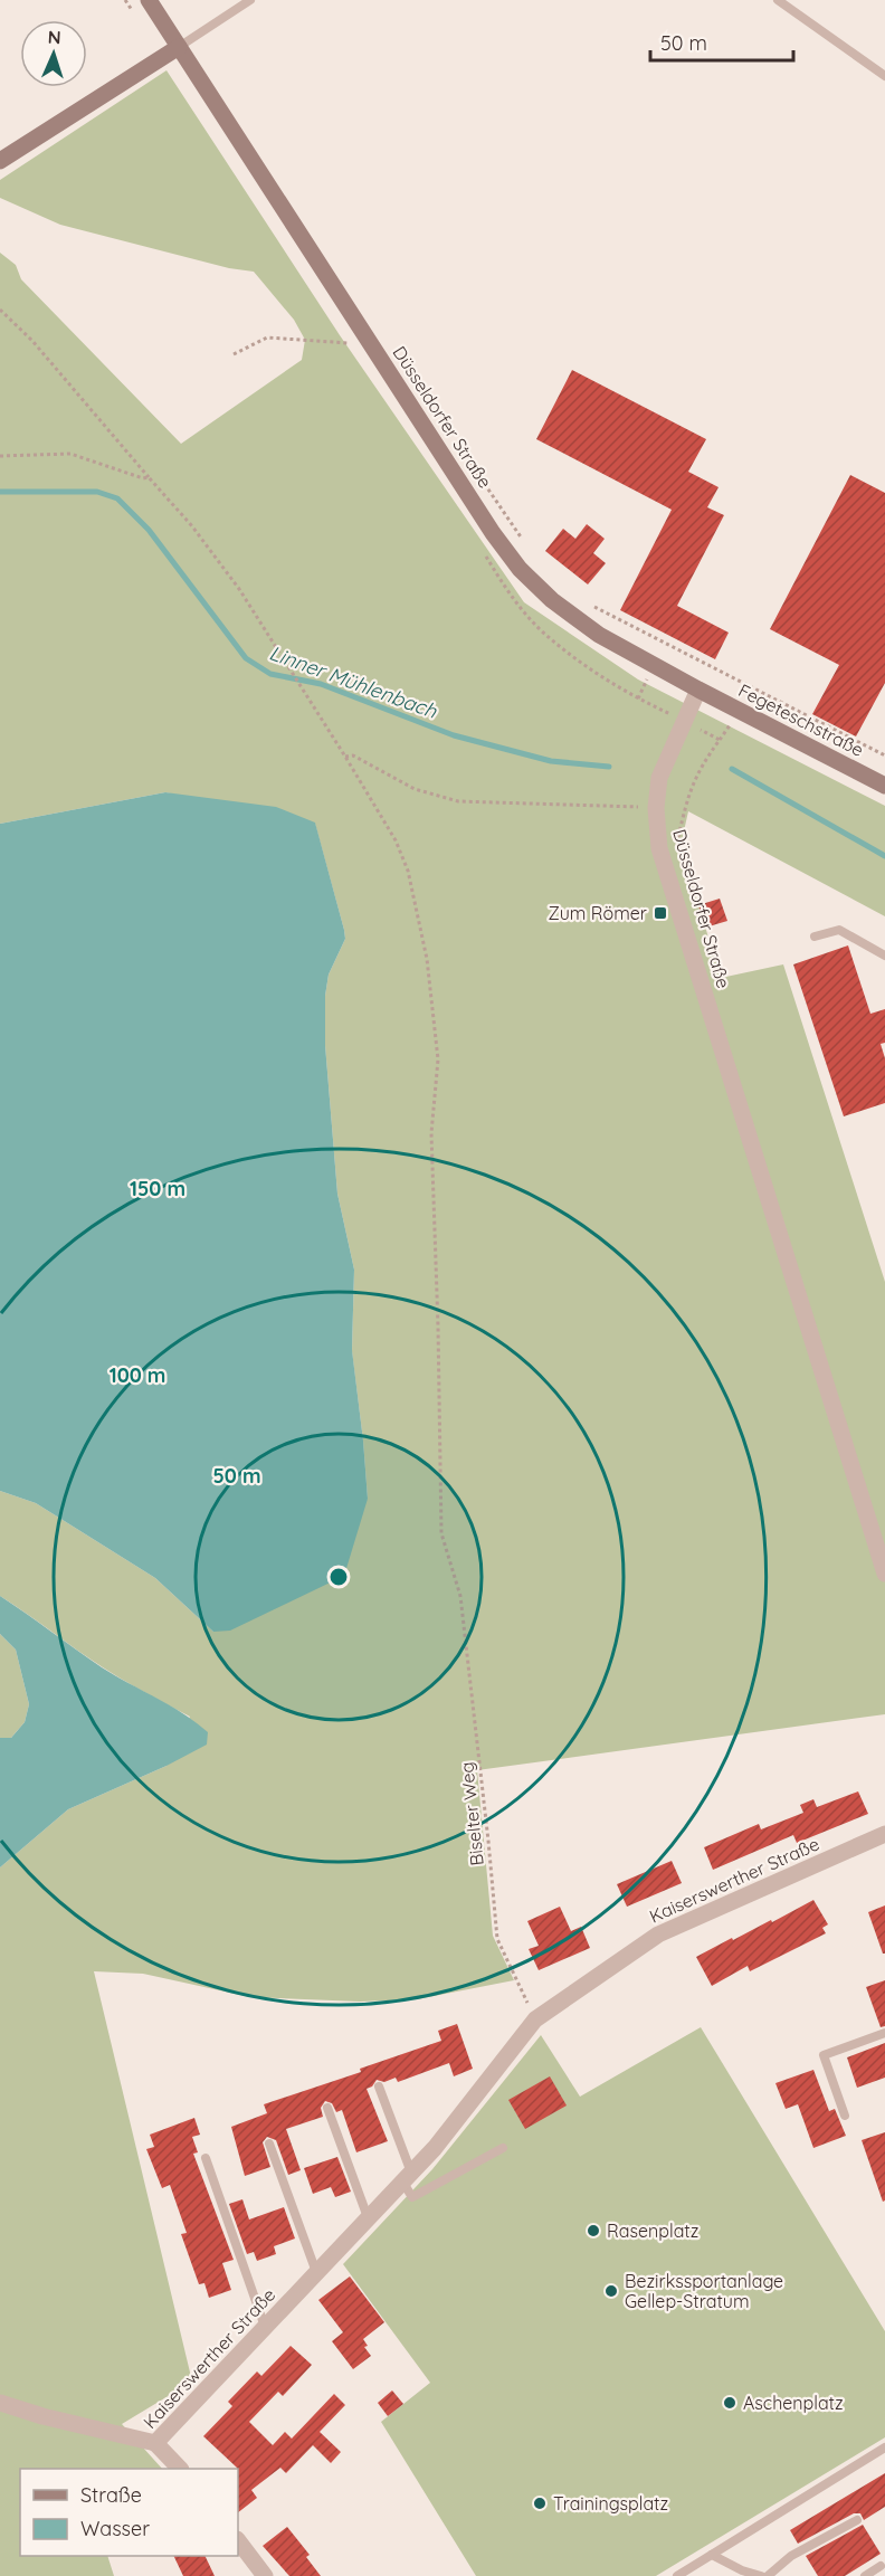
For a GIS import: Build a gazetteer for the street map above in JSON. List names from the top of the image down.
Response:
{
  "streets": {
    "main road": ["Düsseldorfer Straße", "Fegeteschstraße"],
    "street": ["Kaiserswerther Straße"],
    "path": ["Biselter Weg"]
  },
  "crossings": [
    ["Düsseldorfer Straße", "Fegeteschstraße"],
    ["Biselter Weg", "Kaiserswerther Straße"]
  ],
  "water": ["Linner Mühlenbach"],
  "places": {
    "transit": ["Zum Römer"],
    "other": [
      "Rasenplatz",
      "Bezirkssportanlage Gellep-Stratum",
      "Aschenplatz",
      "Trainingsplatz"
    ]
  },
  "legend": ["Straße", "Wasser"],
  "scale_bar": "50 m",
  "north": "top",
  "rings": ["150 m", "100 m", "50 m"]
}
